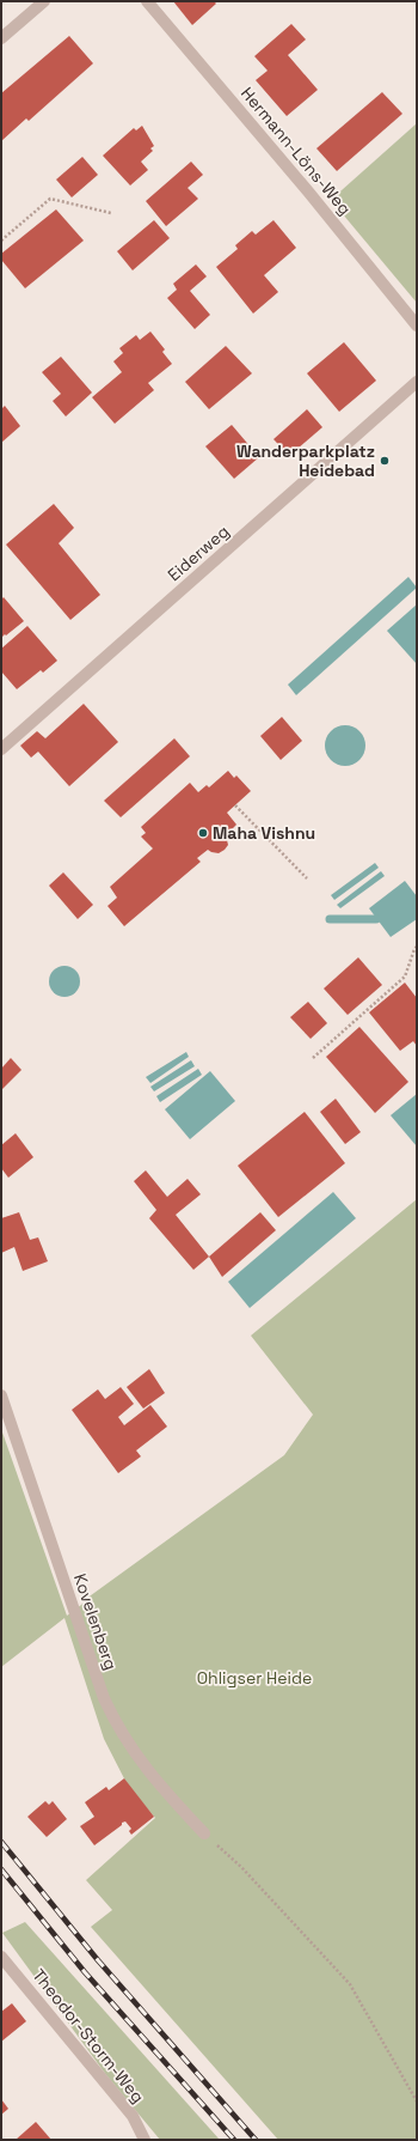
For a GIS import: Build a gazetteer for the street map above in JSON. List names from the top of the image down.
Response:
{
  "streets": {
    "street": [
      "Hermann-Löns-Weg",
      "Eiderweg",
      "Kovelenberg",
      "Theodor-Storm-Weg"
    ]
  },
  "parks": ["Ohligser Heide"],
  "places": ["Wanderparkplatz Heidebad", "Maha Vishnu"]
}
